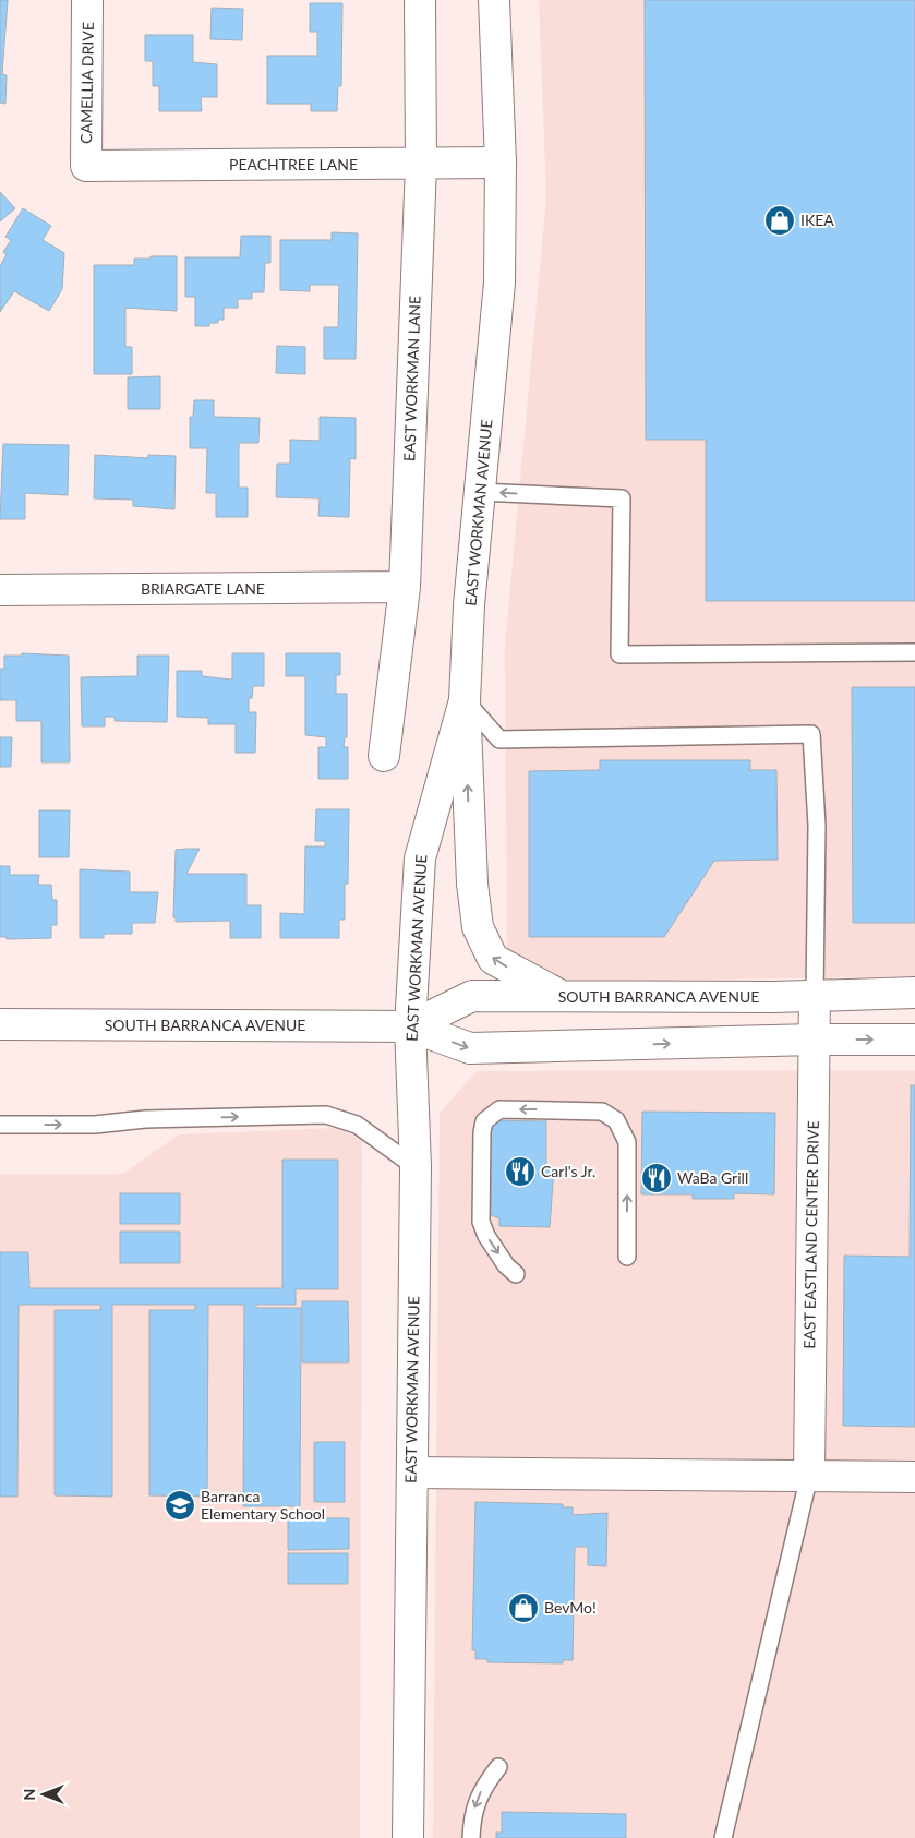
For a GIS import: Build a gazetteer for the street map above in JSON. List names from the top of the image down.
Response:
{
  "streets": {
    "street": [
      "CAMELLIA DRIVE",
      "PEACHTREE LANE",
      "EAST WORKMAN LANE",
      "EAST WORKMAN AVENUE",
      "BRIARGATE LANE",
      "SOUTH BARRANCA AVENUE",
      "EAST EASTLAND CENTER DRIVE"
    ]
  },
  "crossings": [
    ["CAMELLIA DRIVE", "PEACHTREE LANE"],
    ["PEACHTREE LANE", "EAST WORKMAN LANE"],
    ["PEACHTREE LANE", "EAST WORKMAN AVENUE"],
    ["EAST WORKMAN LANE", "BRIARGATE LANE"],
    ["EAST WORKMAN AVENUE", "SOUTH BARRANCA AVENUE"],
    ["SOUTH BARRANCA AVENUE", "EAST EASTLAND CENTER DRIVE"]
  ],
  "places": {
    "shop": ["IKEA", "BevMo!"],
    "restaurant": ["Carl's Jr.", "WaBa Grill"],
    "school or university": ["Barranca Elementary School"]
  },
  "north": "left"
}
